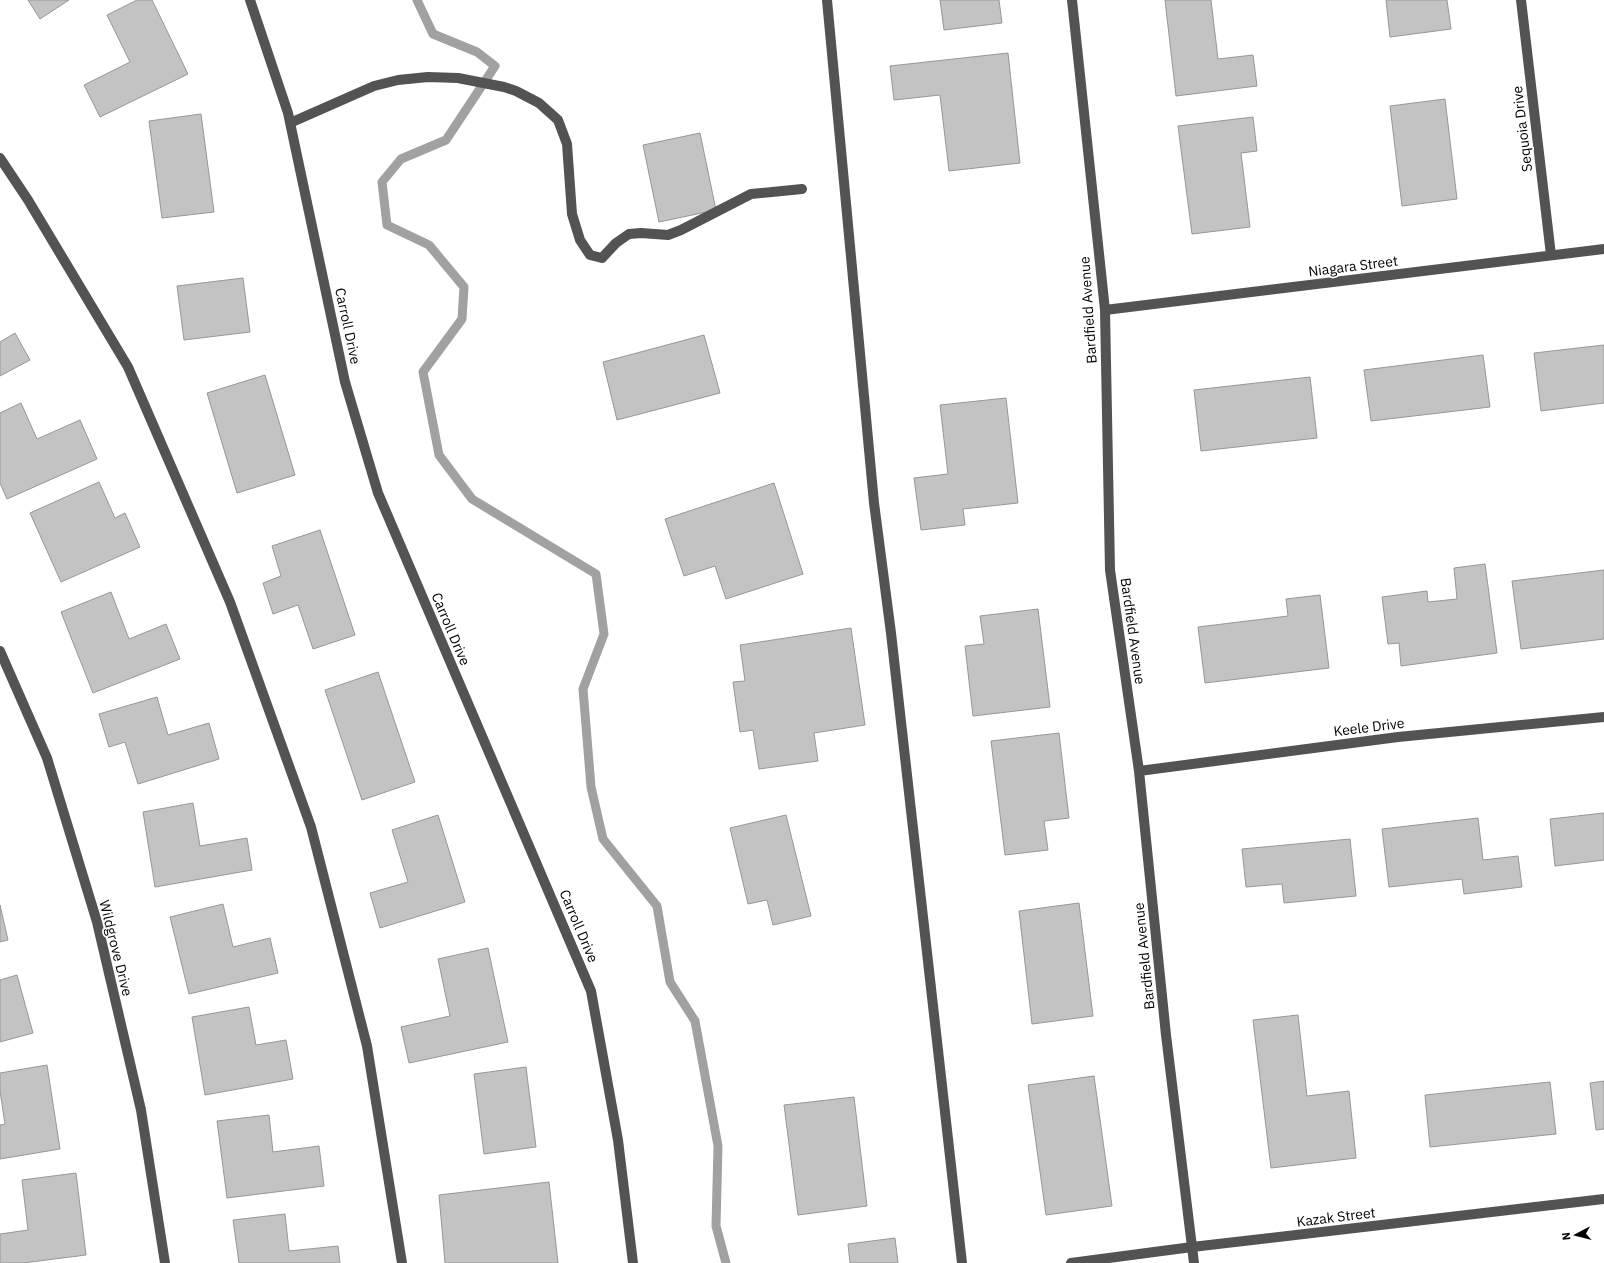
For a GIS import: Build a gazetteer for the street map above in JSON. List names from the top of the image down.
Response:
{
  "streets": {
    "street": [
      "Sequoia Drive",
      "Niagara Street",
      "Bardfield Avenue",
      "Carroll Drive",
      "Keele Drive",
      "Wildgrove Drive",
      "Kazak Street"
    ]
  },
  "crossings": [
    ["Sequoia Drive", "Niagara Street"],
    ["Niagara Street", "Bardfield Avenue"],
    ["Bardfield Avenue", "Keele Drive"],
    ["Bardfield Avenue", "Kazak Street"]
  ],
  "north": "left"
}
